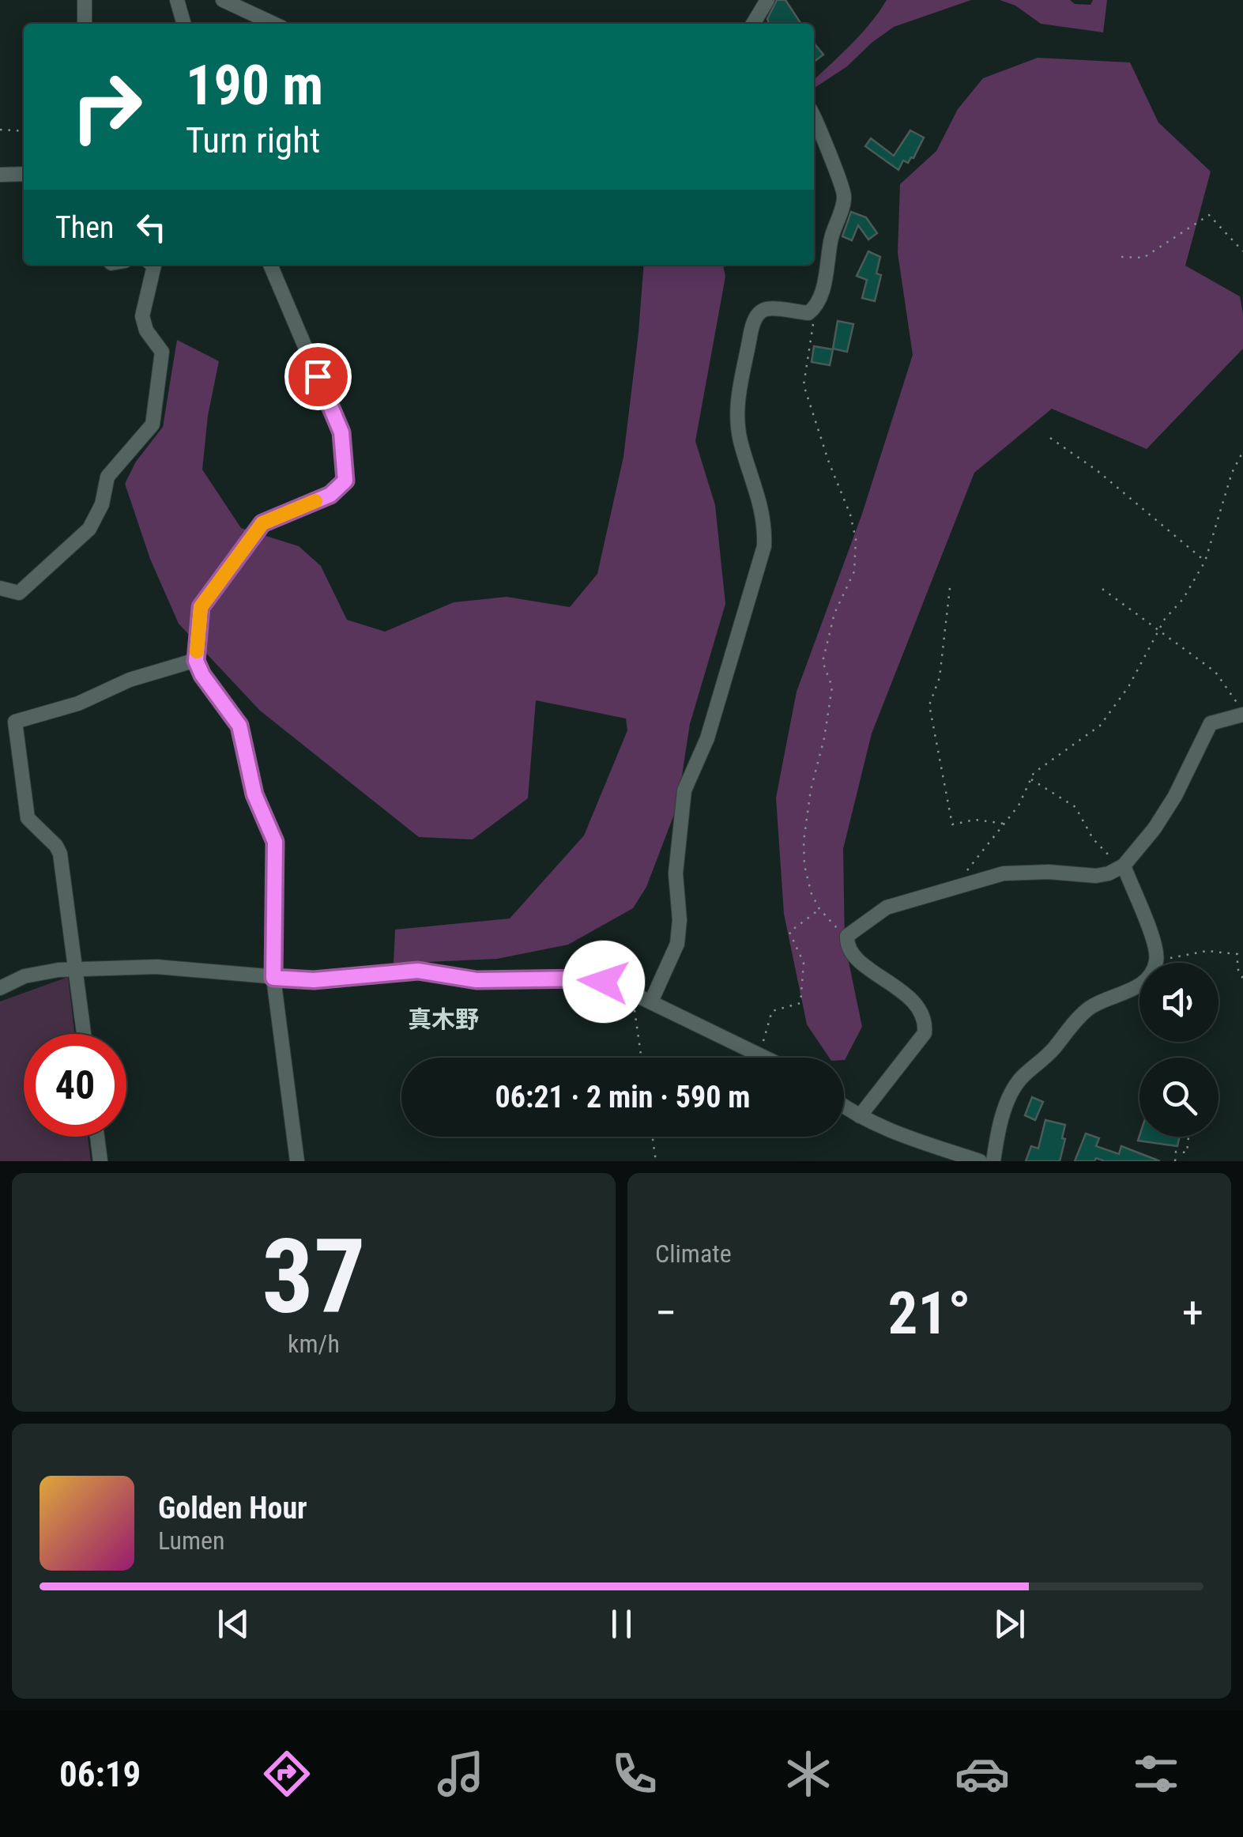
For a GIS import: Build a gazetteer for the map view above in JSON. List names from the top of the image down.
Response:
{
  "districts": ["真木野"],
  "page": {
    "turn": ["190 m", "Turn right"],
    "then": "Then",
    "limit": "40",
    "trip": "06:21 · 2 min · 590 m",
    "tile": [
      ["37", "km/h"],
      "Climate"
    ],
    "heat": ["−", "21°", "+"],
    "song": ["Golden Hour", "Lumen"],
    "tabs": "06:19"
  }
}
